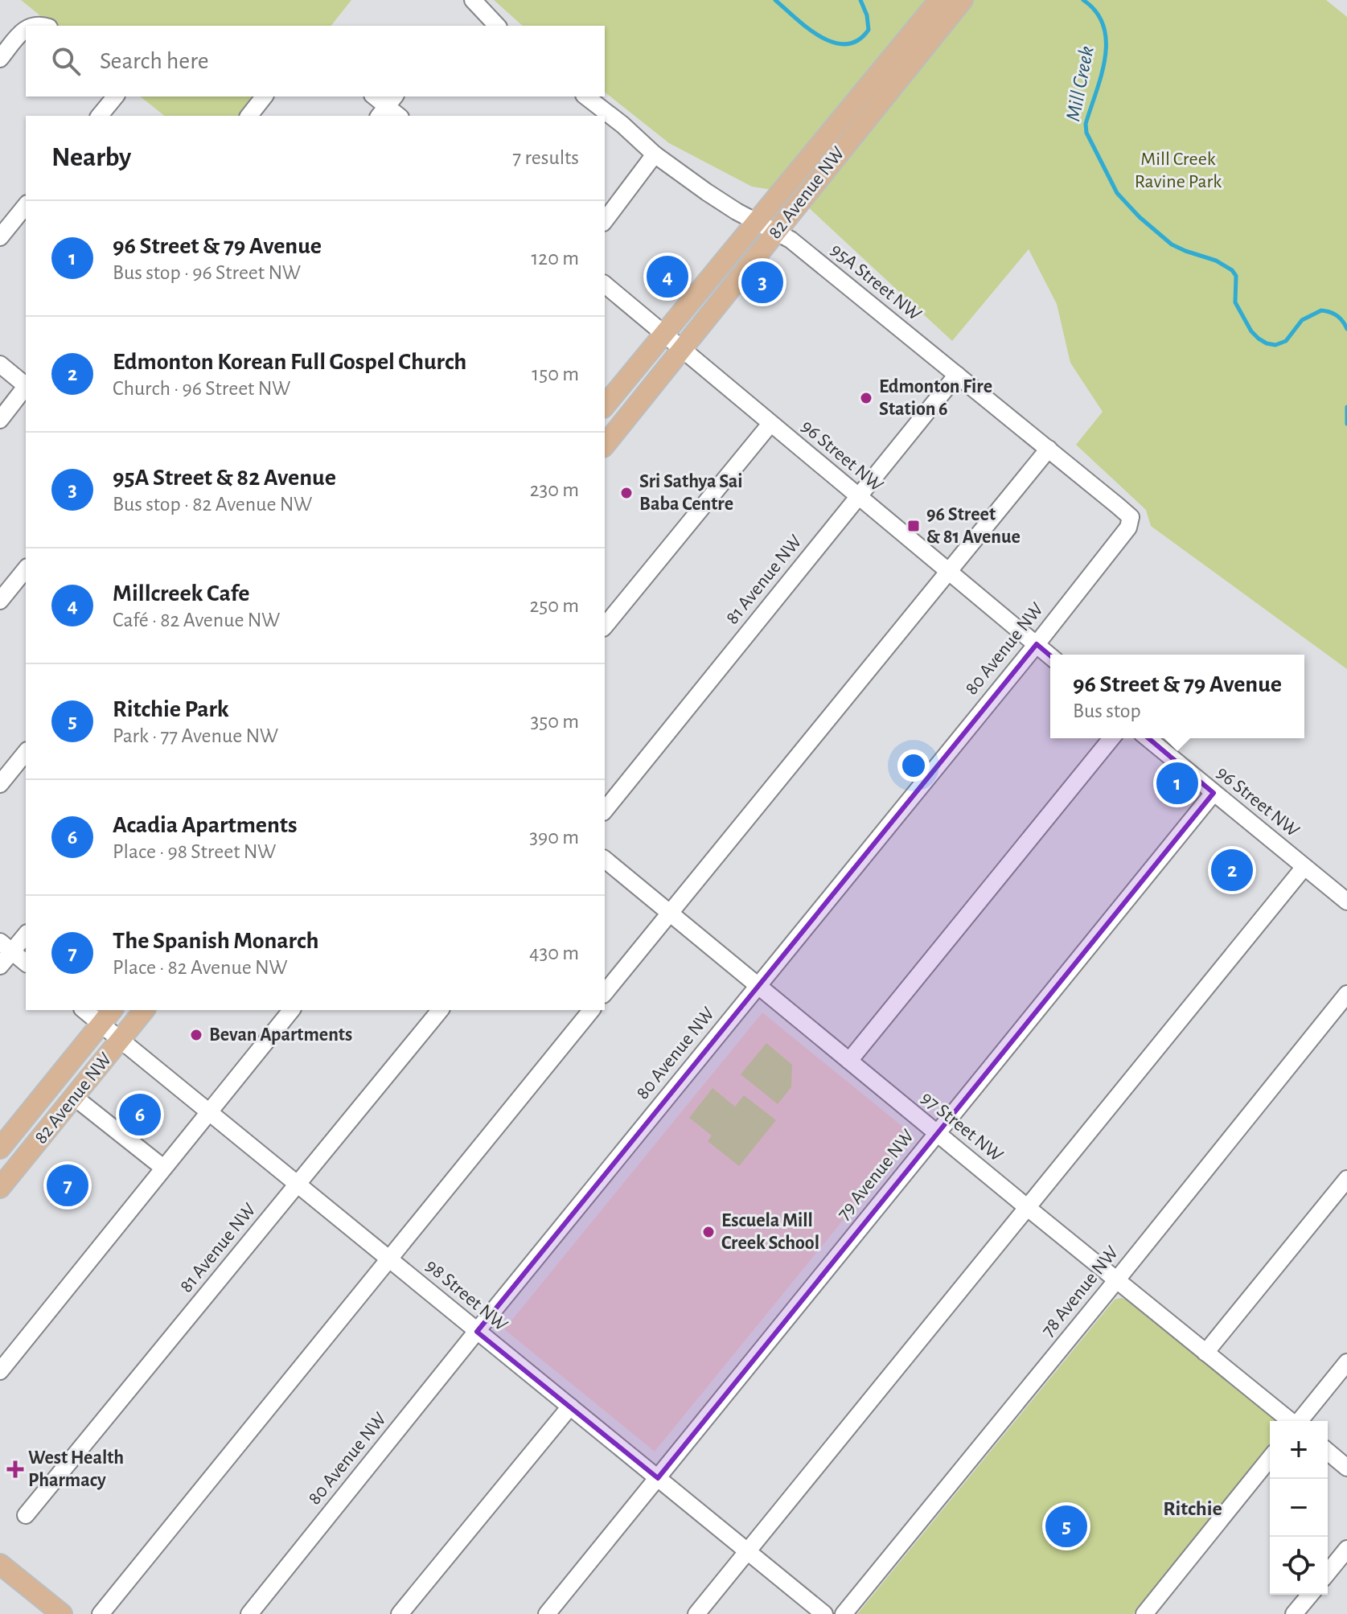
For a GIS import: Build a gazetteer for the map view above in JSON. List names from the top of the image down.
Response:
{
  "streets": {
    "main road": ["82 Avenue NW"],
    "street": [
      "95A Street NW",
      "96 Street NW",
      "81 Avenue NW",
      "80 Avenue NW",
      "97 Street NW",
      "79 Avenue NW",
      "78 Avenue NW",
      "98 Street NW"
    ]
  },
  "crossings": [
    ["82 Avenue NW", "95A Street NW"],
    ["82 Avenue NW", "96 Street NW"],
    ["82 Avenue NW", "98 Street NW"],
    ["95A Street NW", "81 Avenue NW"],
    ["95A Street NW", "80 Avenue NW"],
    ["96 Street NW", "81 Avenue NW"],
    ["96 Street NW", "80 Avenue NW"],
    ["96 Street NW", "79 Avenue NW"],
    ["81 Avenue NW", "98 Street NW"],
    ["80 Avenue NW", "97 Street NW"],
    ["80 Avenue NW", "98 Street NW"],
    ["97 Street NW", "79 Avenue NW"],
    ["97 Street NW", "78 Avenue NW"],
    ["79 Avenue NW", "98 Street NW"]
  ],
  "districts": ["Ritchie"],
  "water": ["Mill Creek"],
  "parks": ["Mill Creek Ravine Park"],
  "places": {
    "other": [
      "Edmonton Fire Station 6",
      "Sri Sathya Sai Baba Centre",
      "Bevan Apartments",
      "Escuela Mill Creek School"
    ],
    "transit": ["96 Street & 81 Avenue"],
    "health": ["West Health Pharmacy"]
  },
  "page": {
    "search": "Search here",
    "heading": ["Nearby", "7 results"],
    "list": [
      {
        "mark": "1",
        "name": "96 Street & 79 Avenue",
        "note": "Bus stop · 96 Street NW",
        "value": "120 m"
      },
      {
        "mark": "2",
        "name": "Edmonton Korean Full Gospel Church",
        "note": "Church · 96 Street NW",
        "value": "150 m"
      },
      {
        "mark": "3",
        "name": "95A Street & 82 Avenue",
        "note": "Bus stop · 82 Avenue NW",
        "value": "230 m"
      },
      {
        "mark": "4",
        "name": "Millcreek Cafe",
        "note": "Café · 82 Avenue NW",
        "value": "250 m"
      },
      {
        "mark": "5",
        "name": "Ritchie Park",
        "note": "Park · 77 Avenue NW",
        "value": "350 m"
      },
      {
        "mark": "6",
        "name": "Acadia Apartments",
        "note": "Place · 98 Street NW",
        "value": "390 m"
      },
      {
        "mark": "7",
        "name": "The Spanish Monarch",
        "note": "Place · 82 Avenue NW",
        "value": "430 m"
      }
    ],
    "pins": [
      "4",
      "3",
      "1",
      "2",
      "6",
      "7",
      "5"
    ],
    "popup": ["96 Street & 79 Avenue", "Bus stop"],
    "map_buttons": ["+", "−"]
  }
}
